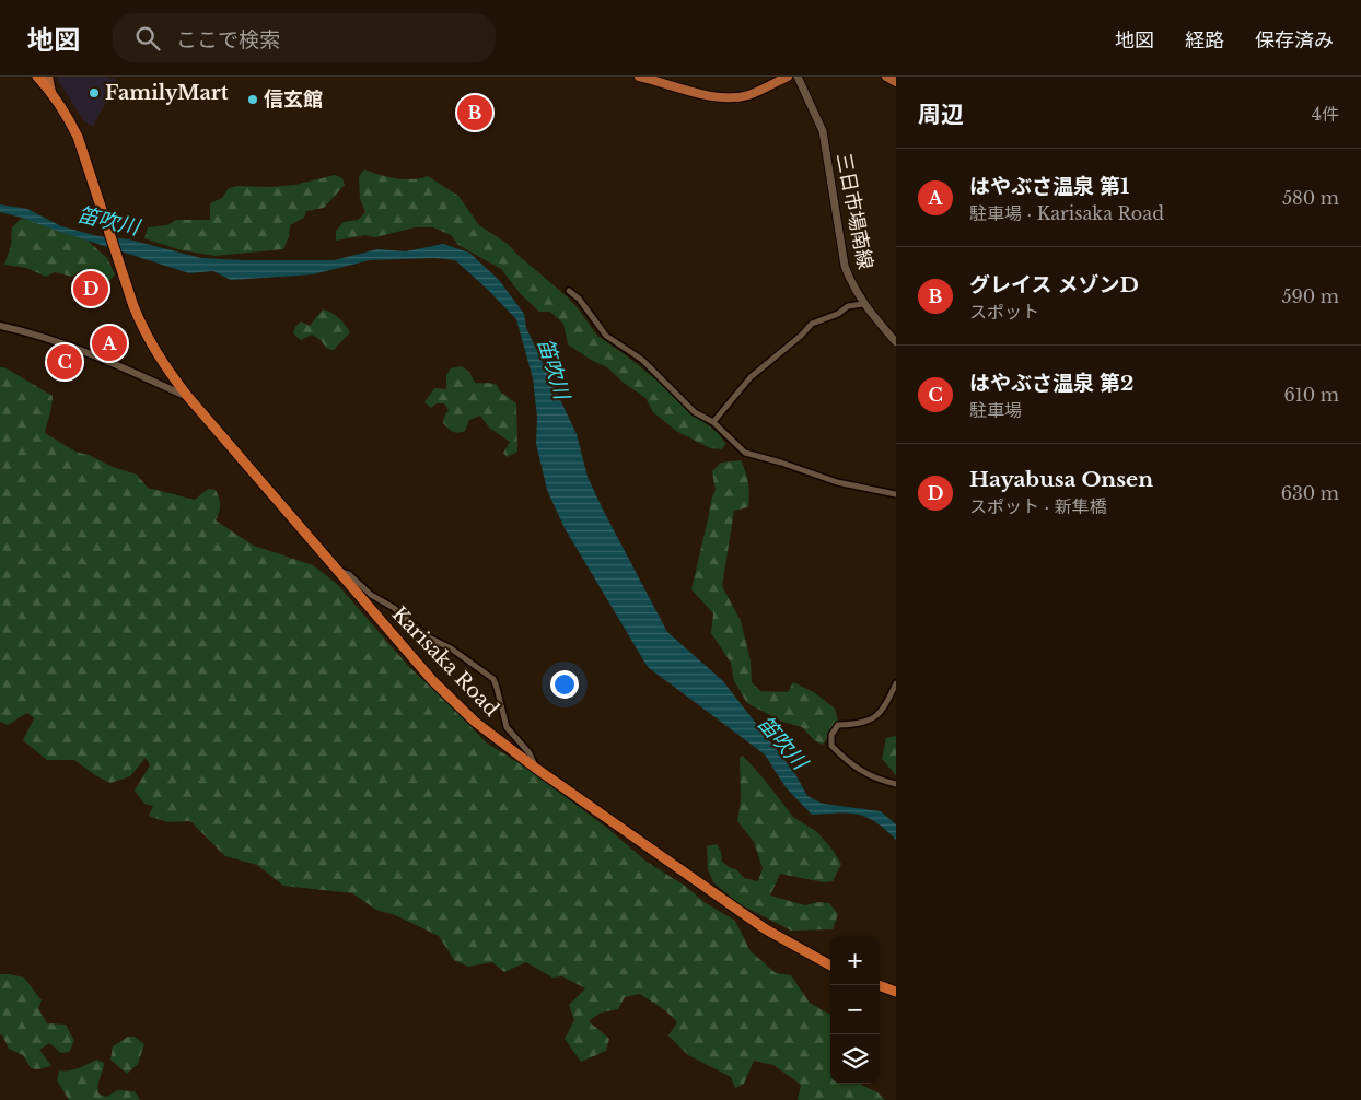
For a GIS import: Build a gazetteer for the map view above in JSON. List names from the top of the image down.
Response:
{
  "streets": {
    "highway": ["Karisaka Road"],
    "main road": ["三日市場南線"]
  },
  "water": ["笛吹川"],
  "places": ["FamilyMart", "信玄館"],
  "page": {
    "header": "地図",
    "search": "ここで検索",
    "nav": ["地図", "経路", "保存済み"],
    "heading": ["周辺", "4件"],
    "pins": [
      "B",
      "D",
      "A",
      "C"
    ],
    "list": [
      {
        "mark": "A",
        "name": "はやぶさ温泉 第1",
        "note": "駐車場 · Karisaka Road",
        "value": "580 m"
      },
      {
        "mark": "B",
        "name": "グレイス メゾンD",
        "note": "スポット",
        "value": "590 m"
      },
      {
        "mark": "C",
        "name": "はやぶさ温泉 第2",
        "note": "駐車場",
        "value": "610 m"
      },
      {
        "mark": "D",
        "name": "Hayabusa Onsen",
        "note": "スポット · 新隼橋",
        "value": "630 m"
      }
    ],
    "map_buttons": ["+", "−"]
  }
}
